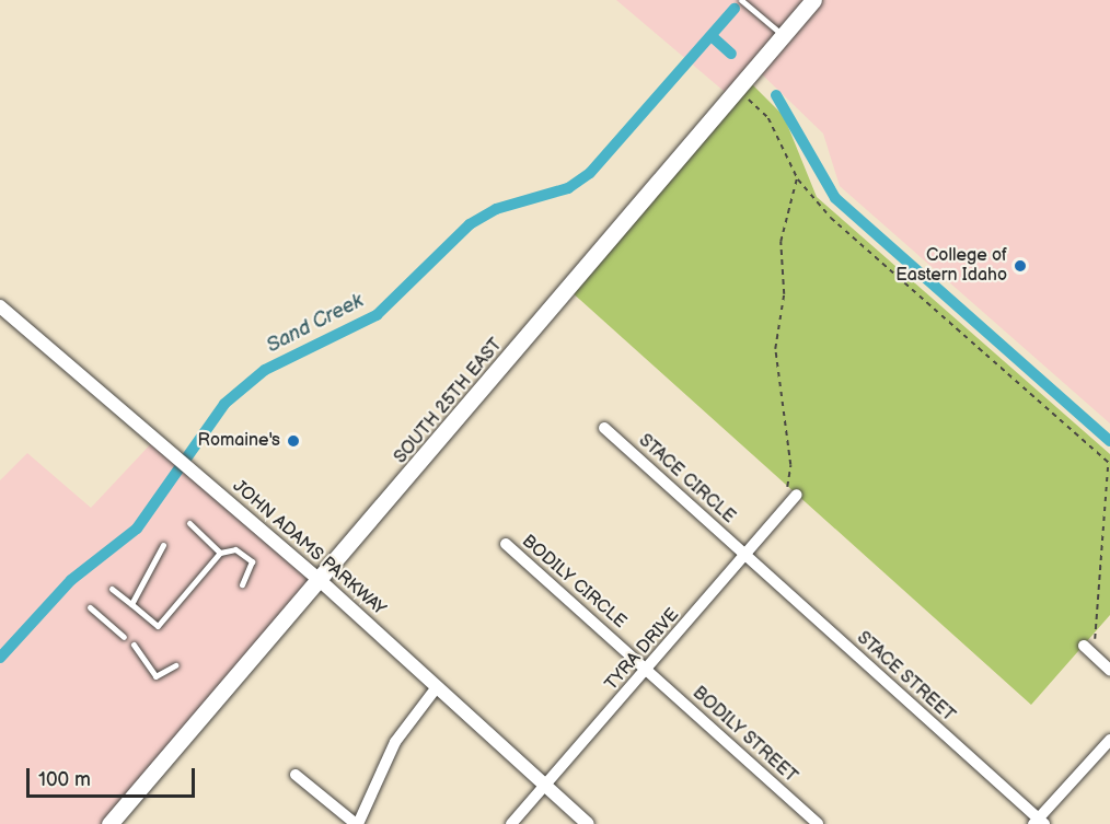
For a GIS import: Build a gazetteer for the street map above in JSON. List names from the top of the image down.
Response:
{
  "streets": {
    "main road": ["SOUTH 25TH EAST"],
    "street": [
      "STACE CIRCLE",
      "JOHN ADAMS PARKWAY",
      "BODILY CIRCLE",
      "TYRA DRIVE",
      "STACE STREET",
      "BODILY STREET"
    ]
  },
  "crossings": [
    ["SOUTH 25TH EAST", "JOHN ADAMS PARKWAY"],
    ["STACE CIRCLE", "TYRA DRIVE"],
    ["STACE CIRCLE", "STACE STREET"],
    ["JOHN ADAMS PARKWAY", "TYRA DRIVE"],
    ["BODILY CIRCLE", "TYRA DRIVE"],
    ["BODILY CIRCLE", "BODILY STREET"],
    ["TYRA DRIVE", "STACE STREET"],
    ["TYRA DRIVE", "BODILY STREET"]
  ],
  "water": ["Sand Creek"],
  "places": ["College of Eastern Idaho", "Romaine's"],
  "scale_bar": "100 m"
}
